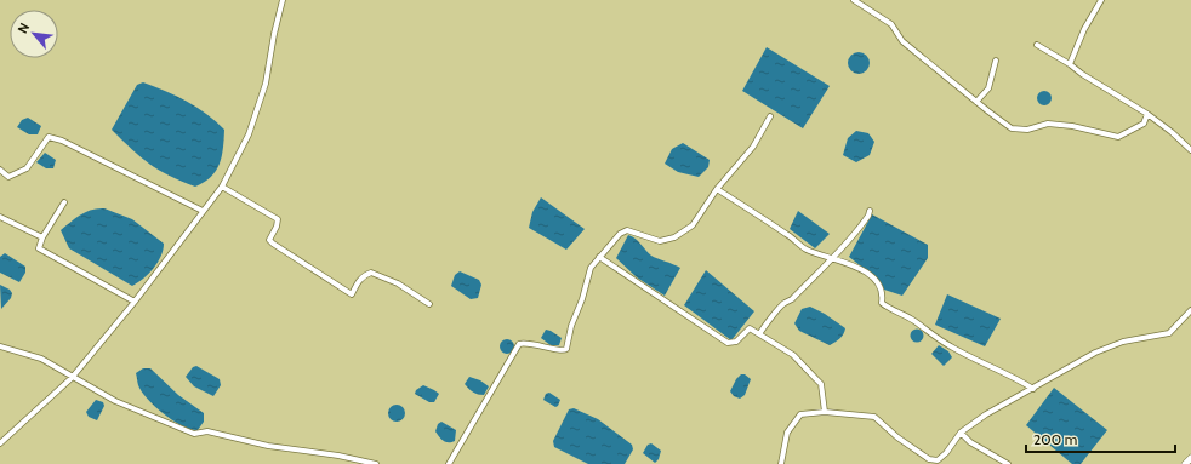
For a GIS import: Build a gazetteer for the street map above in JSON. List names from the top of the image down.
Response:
{
  "scale_bar": "200 m",
  "north": "top left"
}
